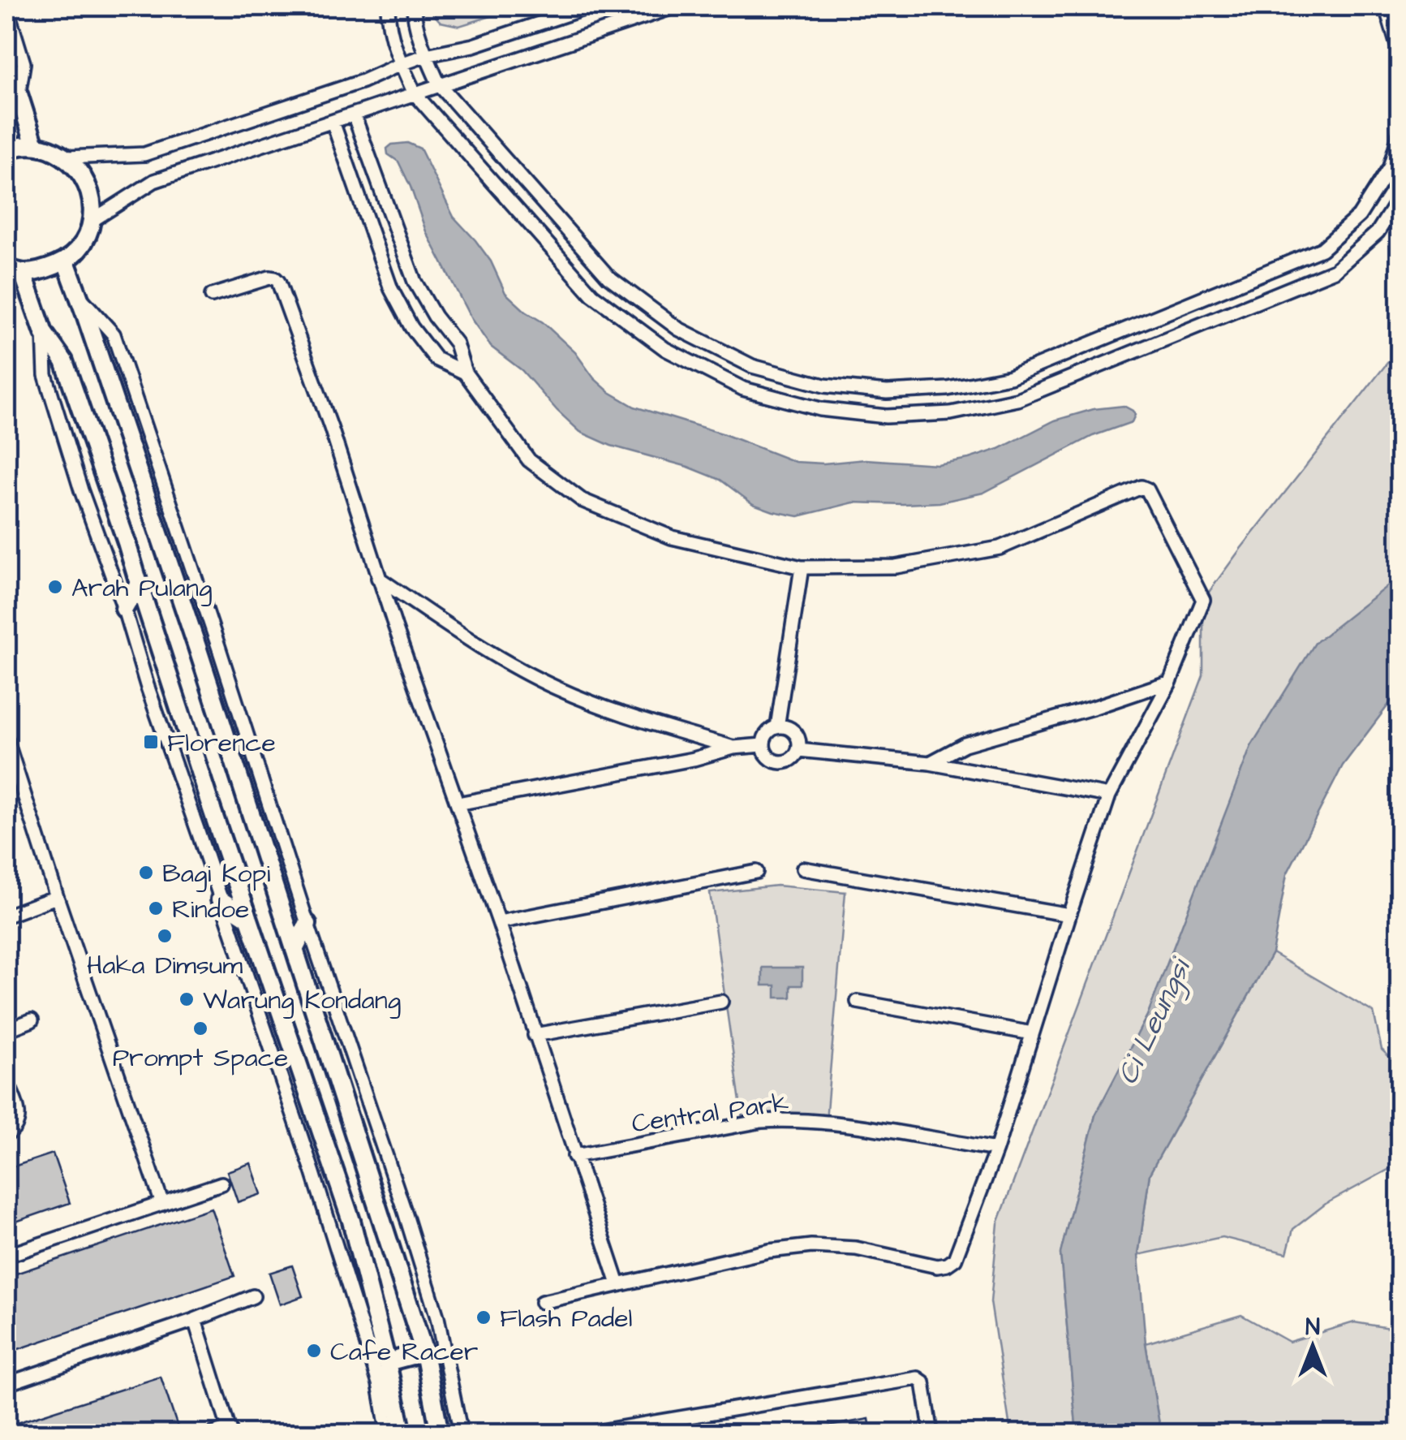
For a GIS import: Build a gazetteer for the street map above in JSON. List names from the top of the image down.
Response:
{
  "streets": {
    "street": ["Central Park"]
  },
  "water": ["Ci Leungsi"],
  "places": {
    "other": [
      "Arah Pulang",
      "Bagi Kopi",
      "Rindoe",
      "Haka Dimsum",
      "Warung Kondang",
      "Prompt Space",
      "Flash Padel",
      "Cafe Racer"
    ],
    "transit": ["Florence"]
  },
  "north": "top"
}
